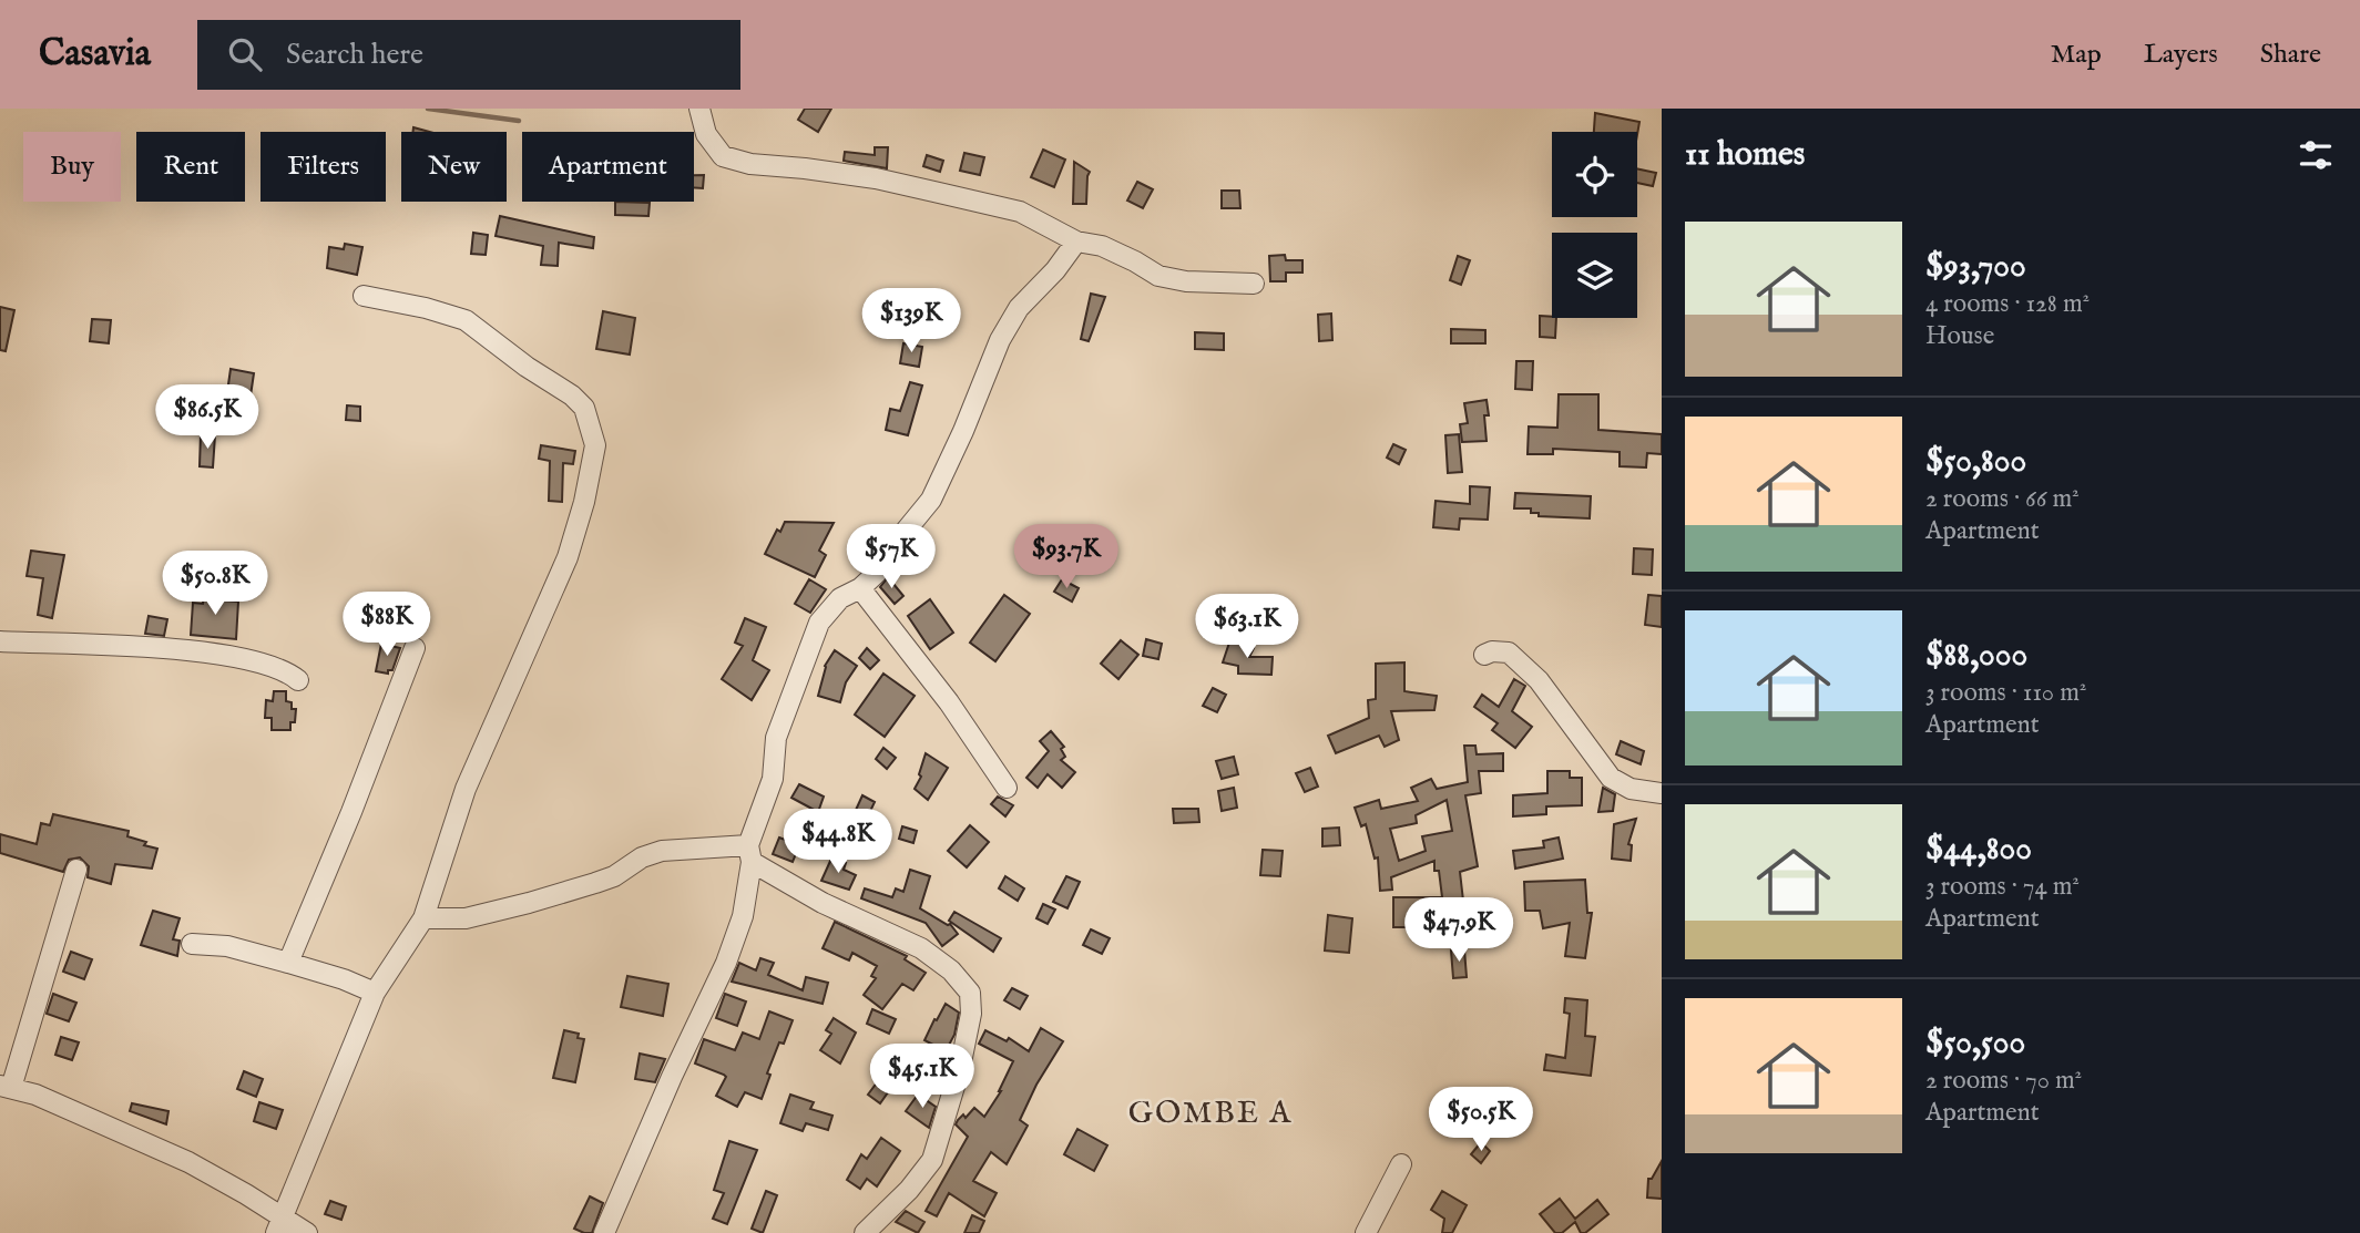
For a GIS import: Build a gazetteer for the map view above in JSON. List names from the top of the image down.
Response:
{
  "districts": ["GOMBE A"],
  "page": {
    "header": "Casavia",
    "search": "Search here",
    "nav": ["Map", "Layers", "Share"],
    "heading": "11 homes",
    "chip": [
      "Buy",
      "Rent",
      "Filters",
      "New",
      "Apartment"
    ],
    "list": [
      {
        "name": "$93,700",
        "note": "4 rooms · 128 m² · House"
      },
      {
        "name": "$50,800",
        "note": "2 rooms · 66 m² · Apartment"
      },
      {
        "name": "$88,000",
        "note": "3 rooms · 110 m² · Apartment"
      },
      {
        "name": "$44,800",
        "note": "3 rooms · 74 m² · Apartment"
      },
      {
        "name": "$50,500",
        "note": "2 rooms · 70 m² · Apartment"
      }
    ],
    "price": [
      "$139K",
      "$86.5K",
      "$57K",
      "$93.7K",
      "$50.8K",
      "$88K",
      "$63.1K",
      "$44.8K",
      "$47.9K",
      "$45.1K",
      "$50.5K"
    ]
  }
}
